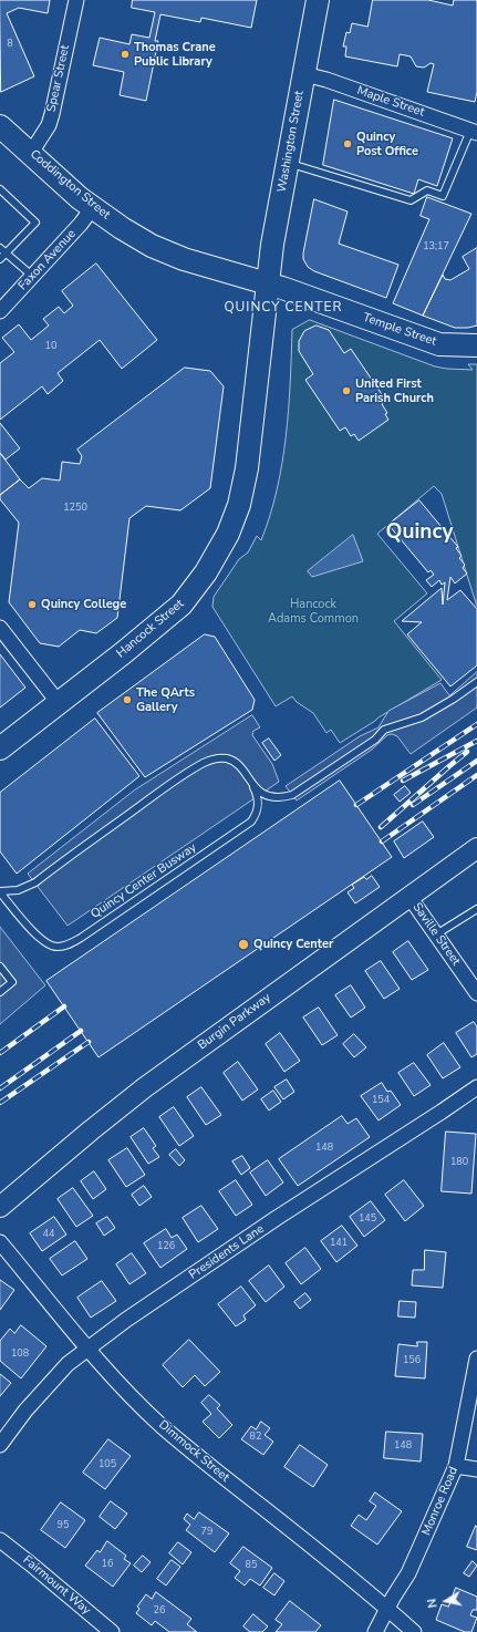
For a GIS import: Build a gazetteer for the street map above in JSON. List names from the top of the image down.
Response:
{
  "streets": {
    "main road": [
      "Washington Street",
      "Coddington Street",
      "Temple Street",
      "Hancock Street",
      "Burgin Parkway"
    ],
    "street": [
      "Spear Street",
      "Maple Street",
      "Faxon Avenue",
      "Saville Street",
      "Presidents Lane",
      "Dimmock Street",
      "Monroe Road",
      "Fairmount Way"
    ],
    "lane": ["Quincy Center Busway"]
  },
  "crossings": [
    ["Spear Street", "Coddington Street"],
    ["Maple Street", "Washington Street"],
    ["Washington Street", "Coddington Street"],
    ["Washington Street", "Temple Street"],
    ["Washington Street", "Hancock Street"],
    ["Coddington Street", "Faxon Avenue"],
    ["Coddington Street", "Temple Street"],
    ["Coddington Street", "Hancock Street"],
    ["Temple Street", "Hancock Street"],
    ["Saville Street", "Burgin Parkway"],
    ["Presidents Lane", "Dimmock Street"],
    ["Dimmock Street", "Monroe Road"]
  ],
  "districts": ["QUINCY CENTER", "Quincy"],
  "parks": ["Hancock Adams Common"],
  "places": [
    "Thomas Crane Public Library",
    "Quincy Post Office",
    "United First Parish Church",
    "Quincy College",
    "The QArts Gallery",
    "Quincy Center"
  ],
  "house_numbers": [
    "8",
    "13;17",
    "10",
    "1250",
    "154",
    "148",
    "180",
    "145",
    "44",
    "141",
    "126",
    "108",
    "156",
    "82",
    "148",
    "105",
    "95",
    "79",
    "16",
    "85",
    "26"
  ],
  "north": "left"
}
